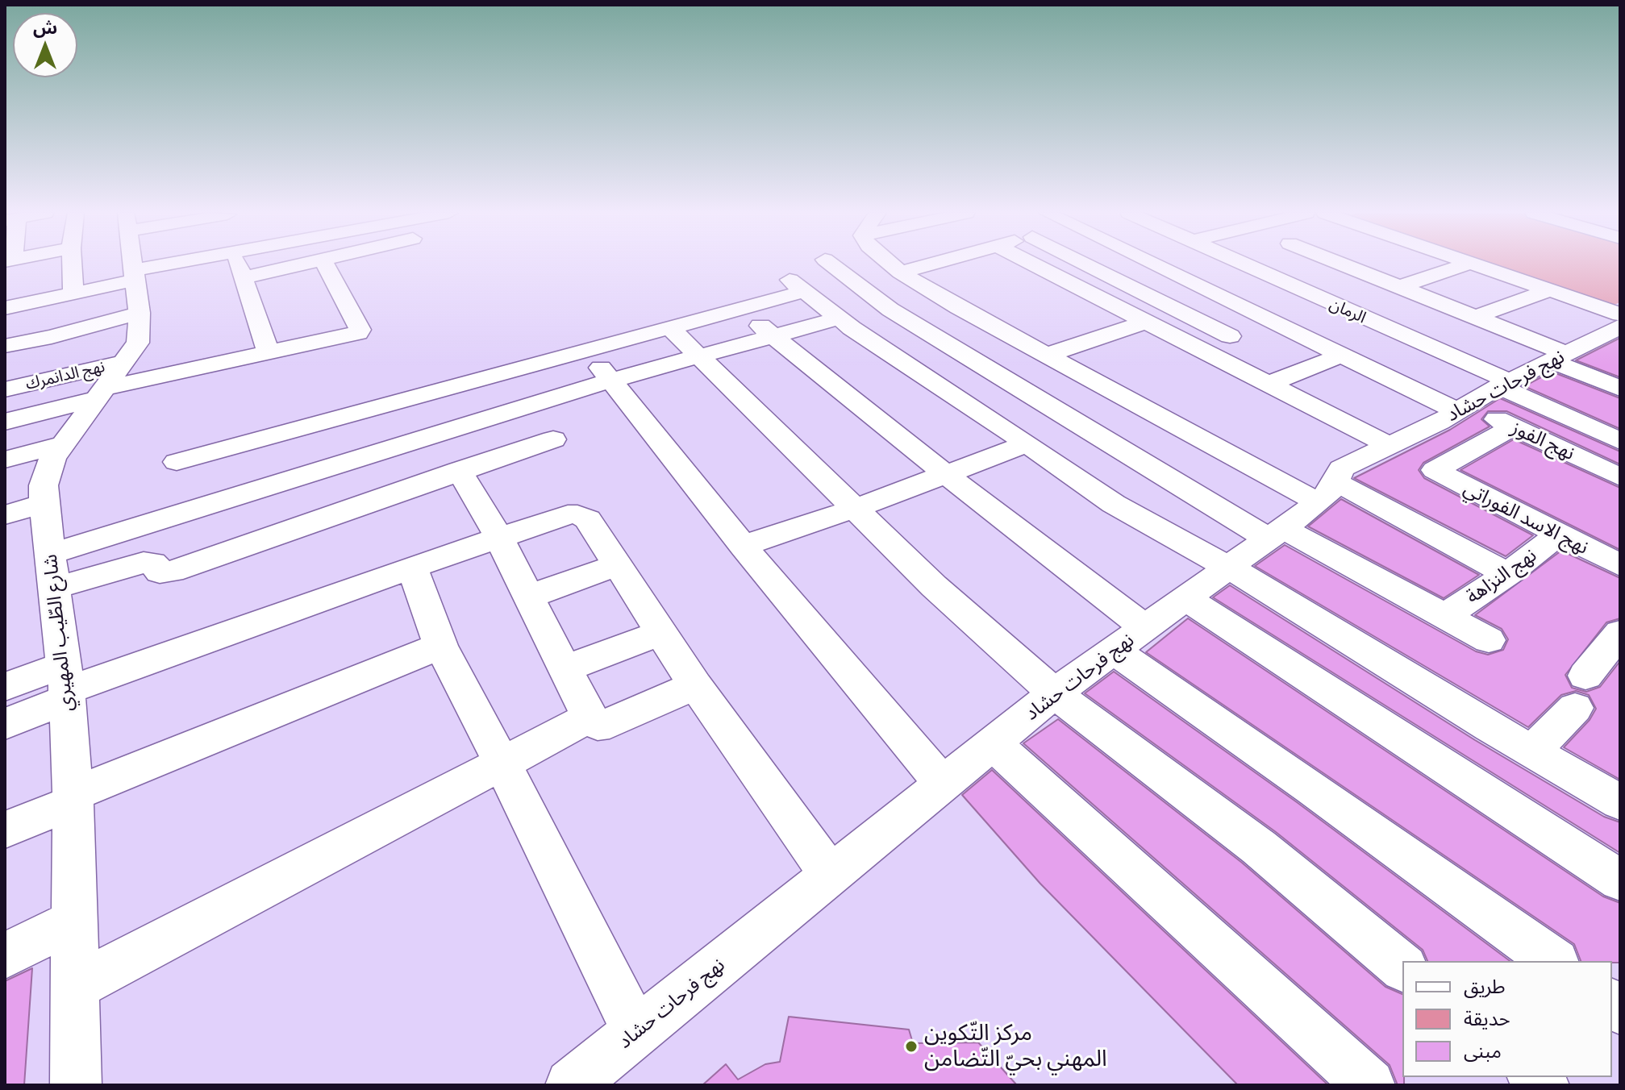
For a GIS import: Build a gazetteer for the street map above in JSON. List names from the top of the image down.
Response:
{
  "streets": {
    "street": [
      "الرمان",
      "نهج الدانمرك",
      "نهج فرحات حشاد",
      "نهج الفوز",
      "نهج الاسد الفوراتي",
      "نهج النزاهة",
      "شارع الطّيب المهيري"
    ]
  },
  "crossings": [
    ["الرمان", "نهج فرحات حشاد"],
    ["الرمان", "نهج الفوز"],
    ["نهج الدانمرك", "شارع الطّيب المهيري"],
    ["نهج فرحات حشاد", "نهج الفوز"],
    ["نهج الفوز", "نهج الاسد الفوراتي"],
    ["نهج الاسد الفوراتي", "نهج النزاهة"]
  ],
  "places": ["مركز التّكوين المهني بحيّ التّضامن"],
  "legend": ["طريق", "حديقة", "مبنى"],
  "north": "top"
}
